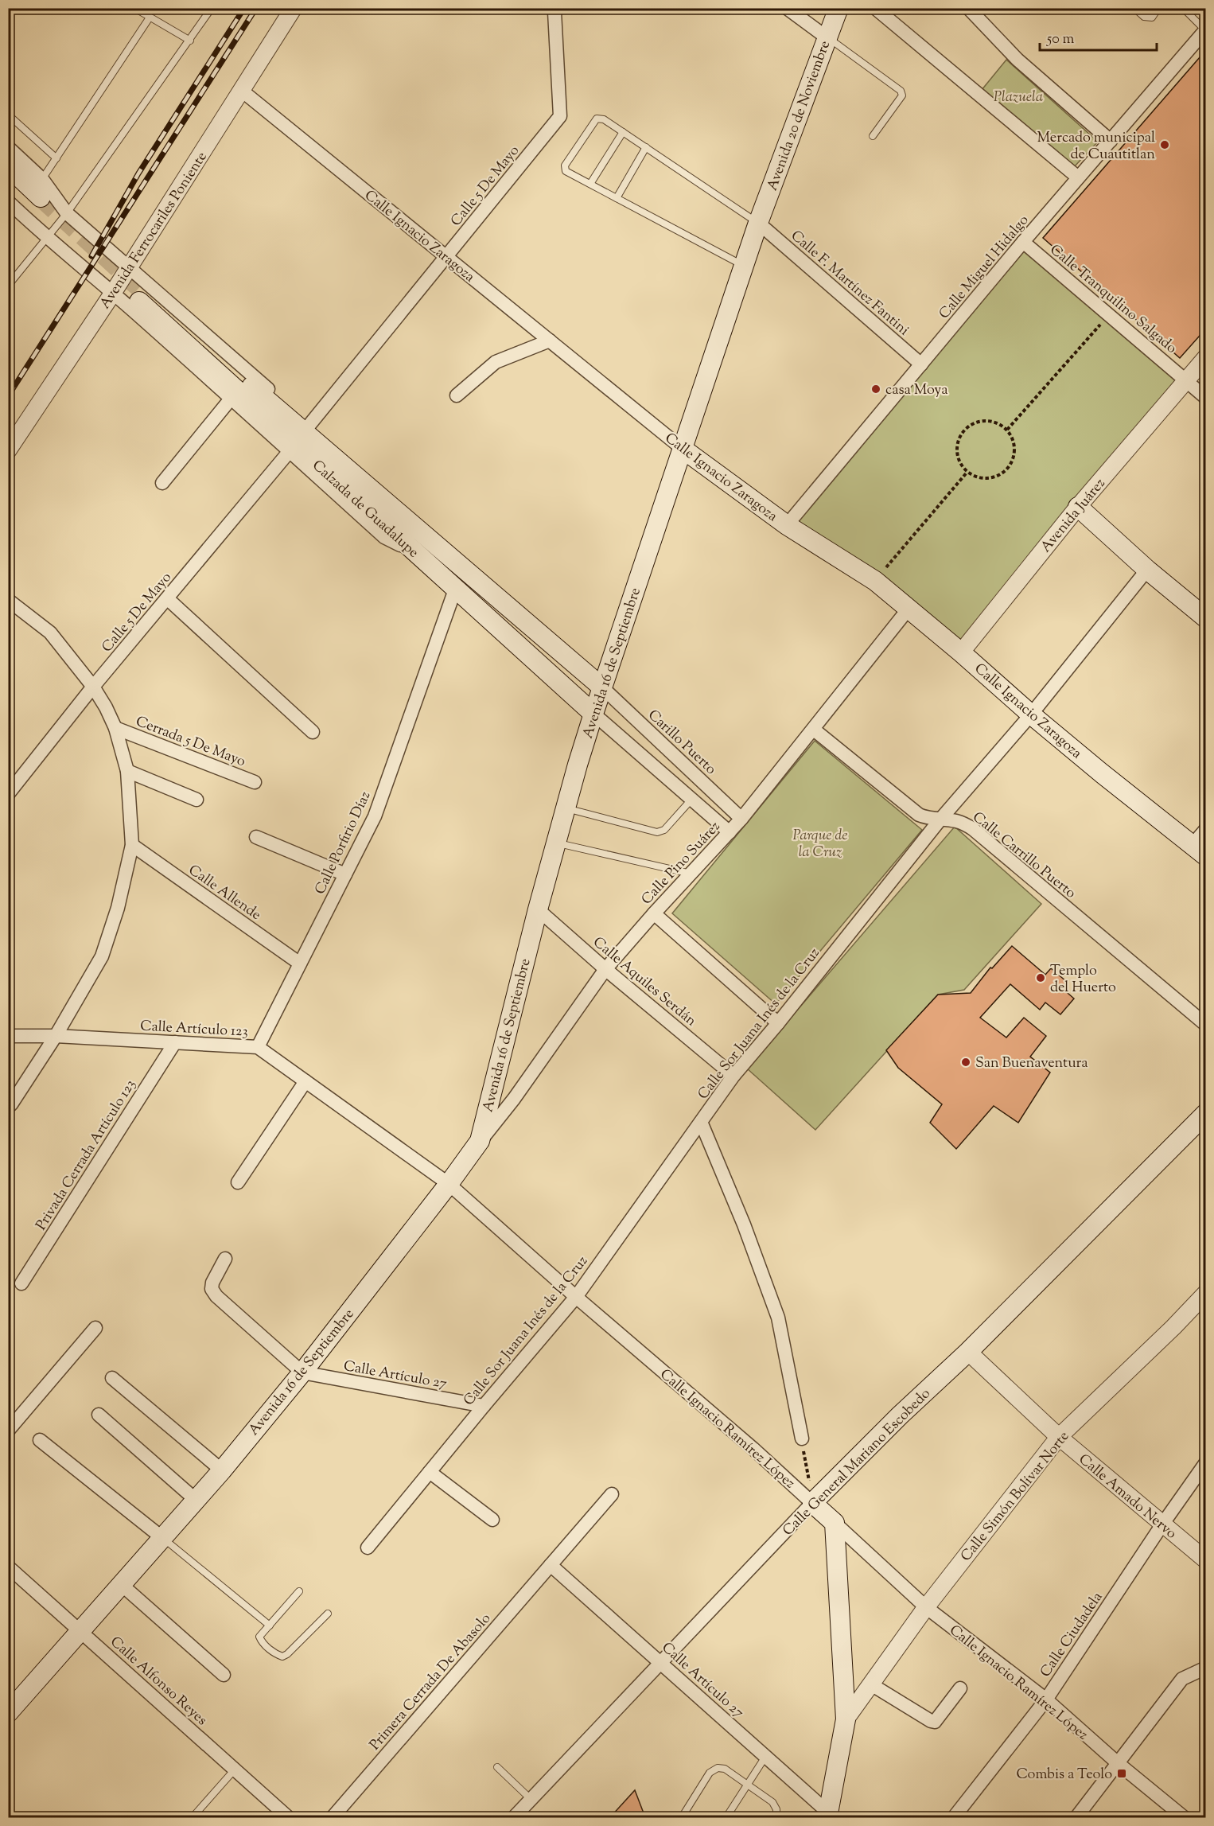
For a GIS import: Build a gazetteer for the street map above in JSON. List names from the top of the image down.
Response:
{
  "streets": {
    "main road": [
      "Avenida 20 de Noviembre",
      "Calle Ignacio Zaragoza",
      "Calzada de Guadalupe",
      "Avenida 16 de Septiembre",
      "Calle Ignacio Ramírez López",
      "Calle General Mariano Escobedo"
    ],
    "street": [
      "Calle 5 De Mayo",
      "Avenida Ferrocariles Poniente",
      "Calle Miguel Hidalgo",
      "Calle F. Martínez Fantini",
      "Calle Tranquilino Salgado",
      "Avenida Juárez",
      "Cerrada 5 De Mayo",
      "Carillo Puerto",
      "Calle Porfirio Díaz",
      "Calle Carrillo Puerto",
      "Calle Pino Suárez",
      "Calle Allende",
      "Calle Aquiles Serdán",
      "Calle Sor Juana Inés de la Cruz",
      "Calle Artículo 123",
      "Privada Cerrada Artículo 123",
      "Calle Artículo 27",
      "Calle Simón Bolívar Norte",
      "Calle Amado Nervo",
      "Calle Ciudadela",
      "Calle Alfonso Reyes",
      "Primera Cerrada De Abasolo"
    ]
  },
  "crossings": [
    ["Avenida 20 de Noviembre", "Calle F. Martínez Fantini"],
    ["Avenida 20 de Noviembre", "Avenida 16 de Septiembre"],
    ["Calle 5 De Mayo", "Calle Ignacio Zaragoza"],
    ["Avenida Ferrocariles Poniente", "Calle Ignacio Zaragoza"],
    ["Calle Ignacio Zaragoza", "Calle Miguel Hidalgo"],
    ["Calle Ignacio Zaragoza", "Avenida Juárez"],
    ["Calle Ignacio Zaragoza", "Avenida 16 de Septiembre"],
    ["Calle Ignacio Zaragoza", "Calle Pino Suárez"],
    ["Calle Ignacio Zaragoza", "Calle Sor Juana Inés de la Cruz"],
    ["Calle Miguel Hidalgo", "Calle F. Martínez Fantini"],
    ["Calle Miguel Hidalgo", "Calle Tranquilino Salgado"],
    ["Calle F. Martínez Fantini", "Avenida 16 de Septiembre"],
    ["Calle Tranquilino Salgado", "Avenida Juárez"],
    ["Calzada de Guadalupe", "Avenida 16 de Septiembre"],
    ["Calzada de Guadalupe", "Carillo Puerto"],
    ["Calzada de Guadalupe", "Calle Porfirio Díaz"],
    ["Avenida 16 de Septiembre", "Carillo Puerto"],
    ["Avenida 16 de Septiembre", "Calle Pino Suárez"],
    ["Avenida 16 de Septiembre", "Calle Aquiles Serdán"],
    ["Avenida 16 de Septiembre", "Calle Artículo 123"],
    ["Avenida 16 de Septiembre", "Calle Artículo 27"],
    ["Avenida 16 de Septiembre", "Calle Ignacio Ramírez López"],
    ["Avenida 16 de Septiembre", "Calle Alfonso Reyes"],
    ["Carillo Puerto", "Calle Pino Suárez"],
    ["Calle Porfirio Díaz", "Calle Allende"],
    ["Calle Porfirio Díaz", "Calle Artículo 123"],
    ["Calle Carrillo Puerto", "Calle Pino Suárez"],
    ["Calle Carrillo Puerto", "Calle Sor Juana Inés de la Cruz"],
    ["Calle Pino Suárez", "Calle Aquiles Serdán"],
    ["Calle Aquiles Serdán", "Calle Sor Juana Inés de la Cruz"],
    ["Calle Sor Juana Inés de la Cruz", "Calle Artículo 27"],
    ["Calle Sor Juana Inés de la Cruz", "Calle Ignacio Ramírez López"],
    ["Calle Artículo 123", "Privada Cerrada Artículo 123"],
    ["Calle Artículo 123", "Calle Ignacio Ramírez López"],
    ["Calle Artículo 27", "Calle General Mariano Escobedo"],
    ["Calle Artículo 27", "Primera Cerrada De Abasolo"],
    ["Calle Ignacio Ramírez López", "Calle General Mariano Escobedo"],
    ["Calle Ignacio Ramírez López", "Calle Simón Bolívar Norte"],
    ["Calle Ignacio Ramírez López", "Calle Ciudadela"],
    ["Calle General Mariano Escobedo", "Calle Amado Nervo"],
    ["Calle Simón Bolívar Norte", "Calle Amado Nervo"],
    ["Calle Amado Nervo", "Calle Ciudadela"]
  ],
  "parks": ["Plazuela", "Parque de la Cruz"],
  "places": {
    "other": [
      "Mercado municipal de Cuautitlan",
      "casa Moya",
      "Templo del Huerto",
      "San Buenaventura"
    ],
    "transit": ["Combis a Teolo"]
  },
  "scale_bar": "50 m"
}
